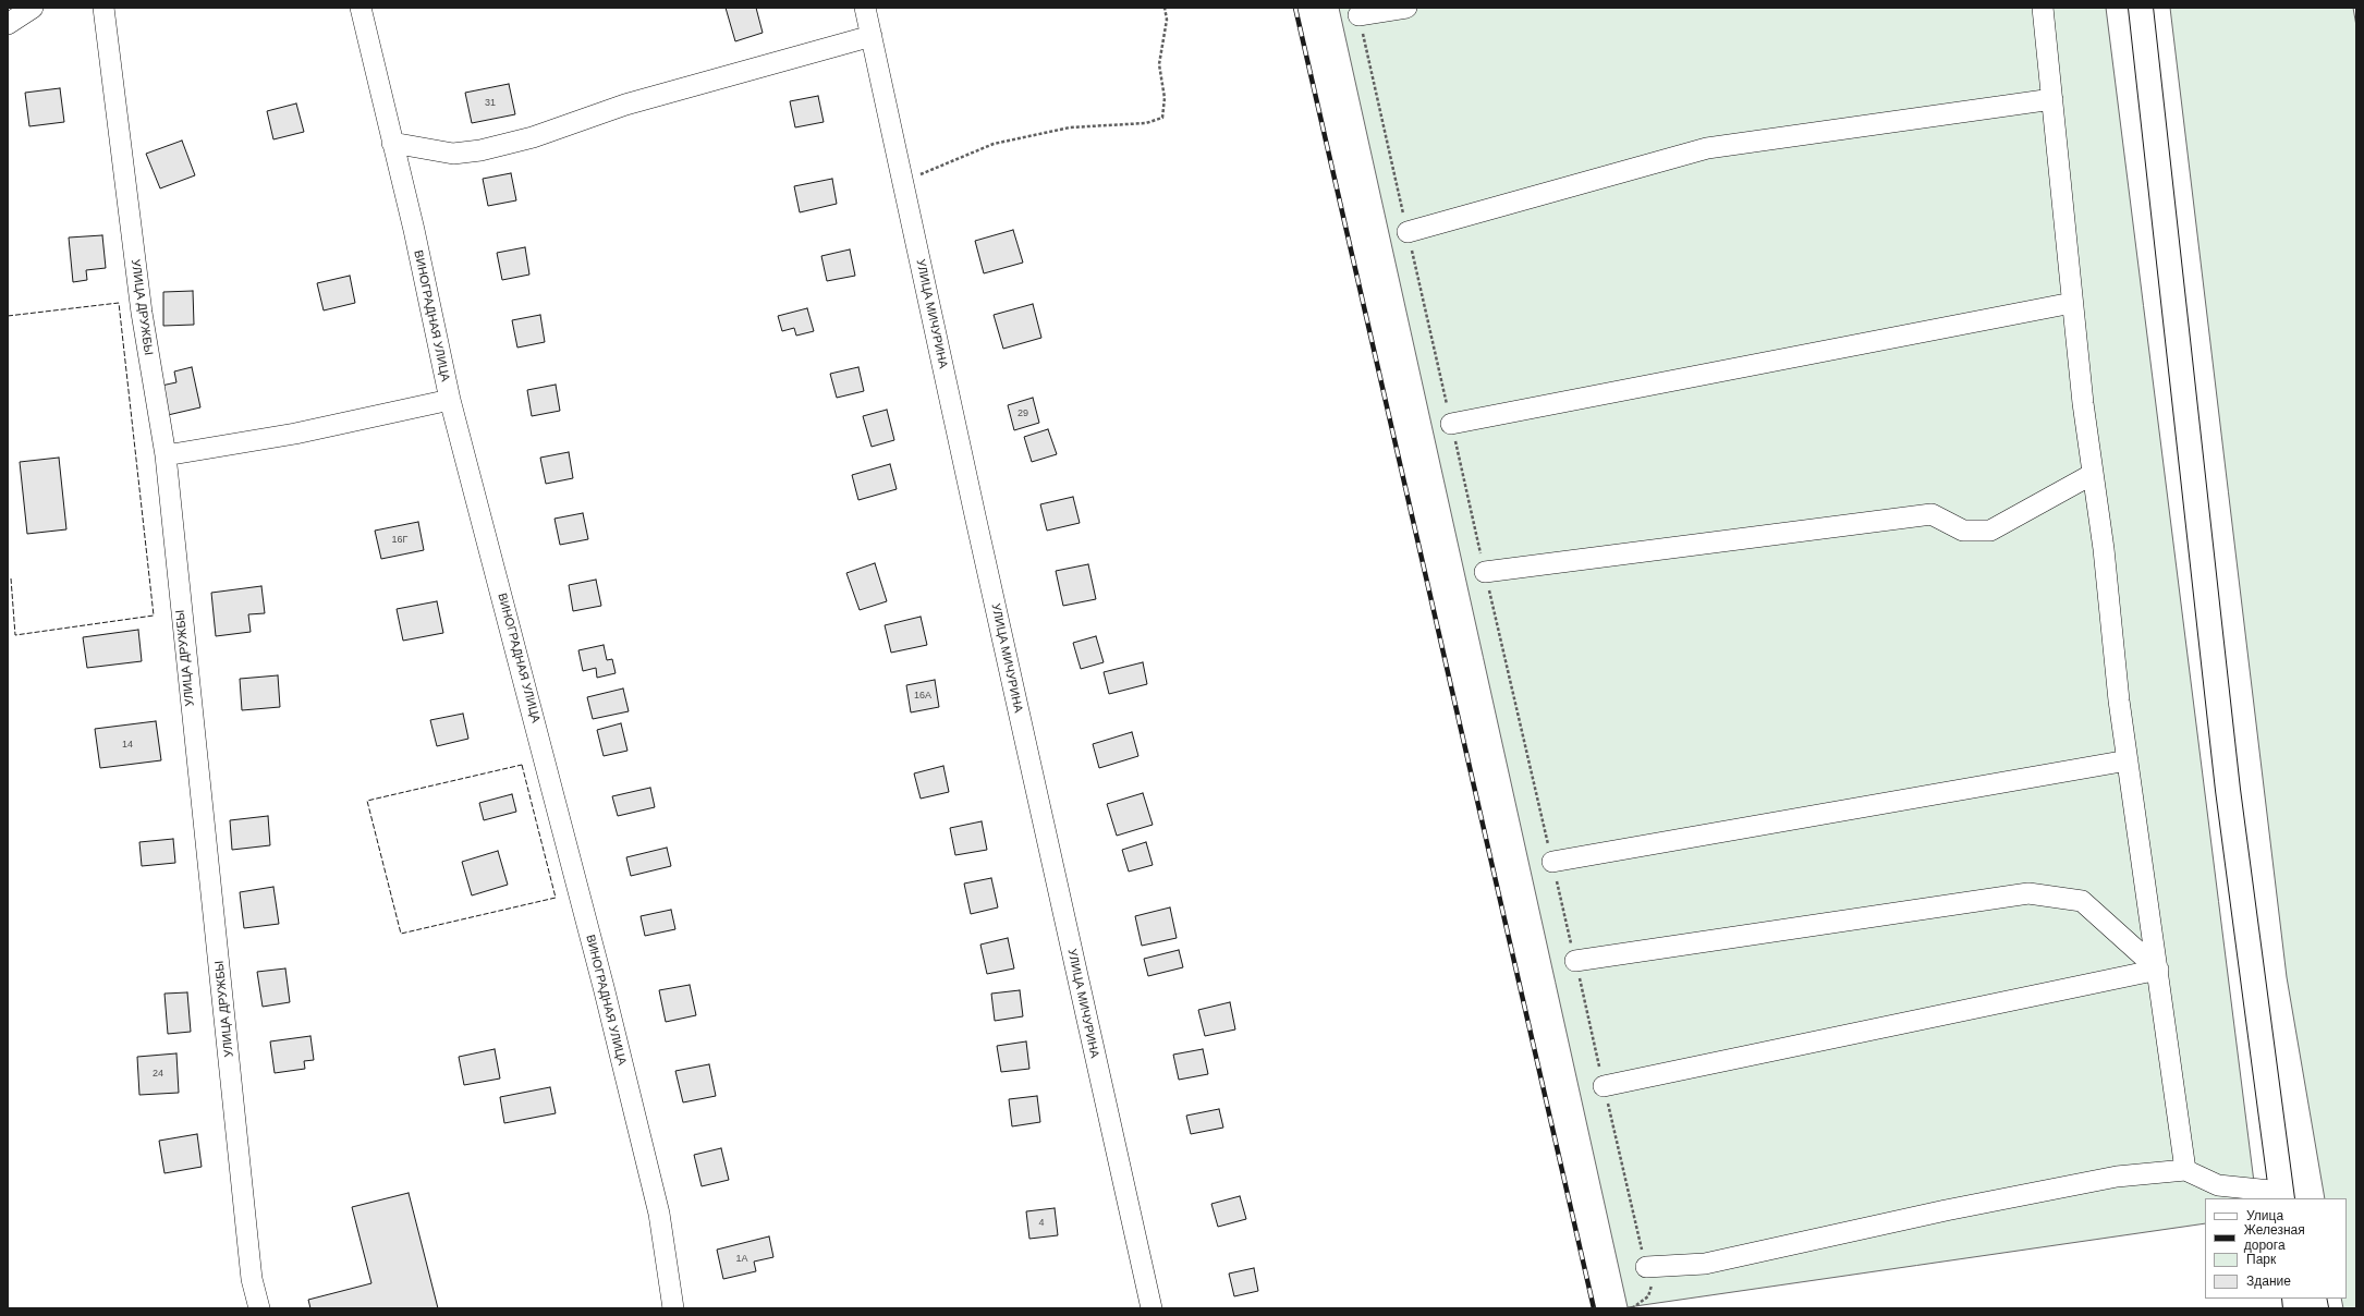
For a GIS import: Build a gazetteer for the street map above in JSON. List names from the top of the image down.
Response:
{
  "streets": {
    "street": ["УЛИЦА ДРУЖБЫ", "УЛИЦА МИЧУРИНА", "ВИНОГРАДНАЯ УЛИЦА"]
  },
  "house_numbers": [
    "31",
    "29",
    "16Г",
    "16А",
    "14",
    "24",
    "4",
    "1А"
  ],
  "legend": [
    "Улица",
    "Железная дорога",
    "Парк",
    "Здание"
  ]
}
